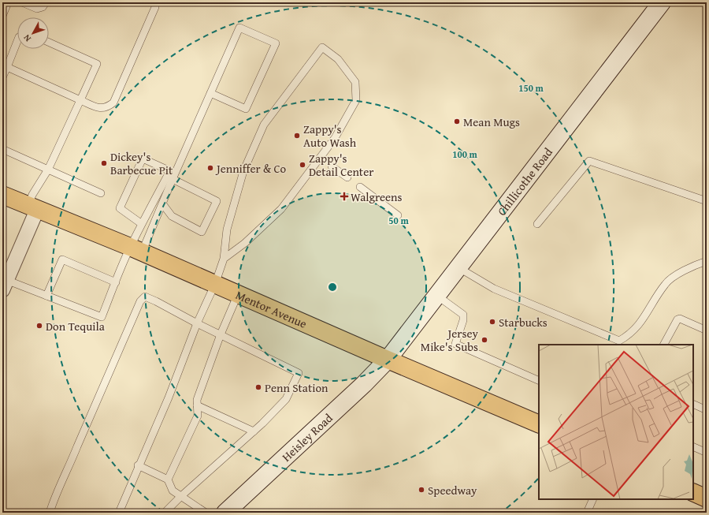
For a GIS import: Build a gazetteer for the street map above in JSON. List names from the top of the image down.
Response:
{
  "streets": {
    "main road": ["Mentor Avenue"],
    "street": ["Chillicothe Road", "Heisley Road"]
  },
  "crossings": [
    ["Chillicothe Road", "Mentor Avenue"],
    ["Chillicothe Road", "Heisley Road"],
    ["Mentor Avenue", "Heisley Road"]
  ],
  "places": {
    "other": [
      "Mean Mugs",
      "Zappy's Auto Wash",
      "Dickey's Barbecue Pit",
      "Zappy's Detail Center",
      "Jenniffer & Co",
      "Starbucks",
      "Don Tequila",
      "Jersey Mike's Subs",
      "Penn Station",
      "Speedway"
    ],
    "health": ["Walgreens"]
  },
  "north": "bottom left",
  "rings": ["150 m", "100 m", "50 m"]
}
